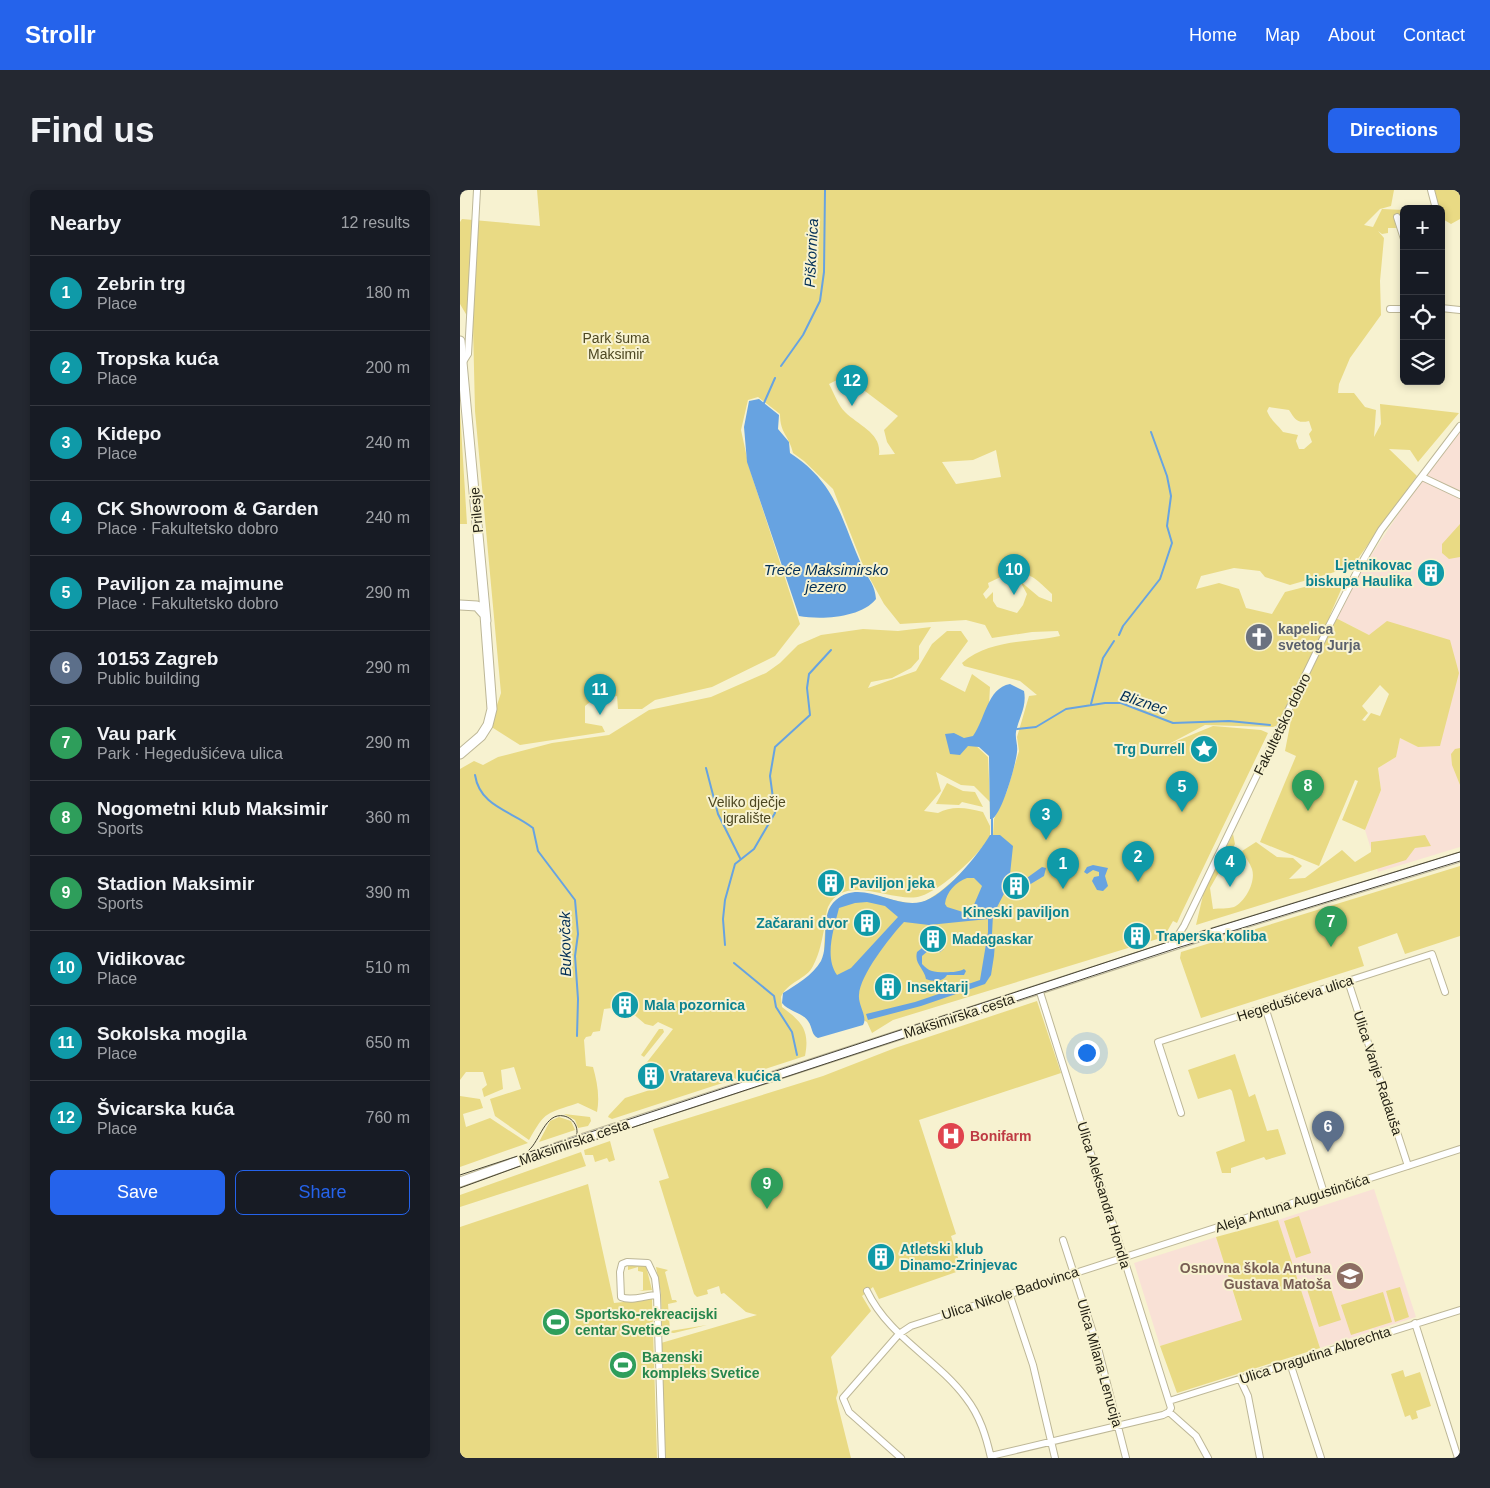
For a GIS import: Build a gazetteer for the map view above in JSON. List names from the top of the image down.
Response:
{
  "streets": {
    "main road": ["Prilesje", "Maksimirska cesta"],
    "street": [
      "Fakultetsko dobro",
      "Hegedušićeva ulica",
      "Ulica Vanje Radauša",
      "Ulica Aleksandra Hondla",
      "Aleja Antuna Augustinčića",
      "Ulica Nikole Badovinca",
      "Ulica Dragutina Albrechta",
      "Ulica Milana Lenucija"
    ]
  },
  "crossings": [
    ["Fakultetsko dobro", "Maksimirska cesta"],
    ["Hegedušićeva ulica", "Ulica Vanje Radauša"],
    ["Maksimirska cesta", "Ulica Aleksandra Hondla"],
    ["Ulica Vanje Radauša", "Aleja Antuna Augustinčića"],
    ["Ulica Aleksandra Hondla", "Aleja Antuna Augustinčića"],
    ["Ulica Aleksandra Hondla", "Ulica Nikole Badovinca"],
    ["Ulica Aleksandra Hondla", "Ulica Dragutina Albrechta"],
    ["Aleja Antuna Augustinčića", "Ulica Nikole Badovinca"],
    ["Ulica Nikole Badovinca", "Ulica Milana Lenucija"]
  ],
  "water": [
    "Piškornica",
    "Treće Maksimirsko jezero",
    "Bliznec",
    "Bukovčak"
  ],
  "parks": ["Park šuma Maksimir", "Veliko dječje igralište"],
  "places": {
    "building": [
      "Ljetnikovac biskupa Haulika",
      "Paviljon jeka",
      "Kineski paviljon",
      "Začarani dvor",
      "Traperska koliba",
      "Madagaskar",
      "Insektarij",
      "Mala pozornica",
      "Vratareva kućica",
      "Atletski klub Dinamo-Zrinjevac"
    ],
    "church": ["kapelica svetog Jurja"],
    "place": ["Trg Durrell"],
    "hospital": ["Bonifarm"],
    "school or university": ["Osnovna škola Antuna Gustava Matoša"],
    "sports": ["Sportsko-rekreacijski centar Svetice", "Bazenski kompleks Svetice"]
  },
  "page": {
    "header": "Strollr",
    "nav": [
      "Home",
      "Map",
      "About",
      "Contact"
    ],
    "buttons": [
      "Directions",
      ["Save", "Share"]
    ],
    "title": "Find us",
    "heading": ["Nearby", "12 results"],
    "map_buttons": ["+", "−"],
    "list": [
      {
        "mark": "1",
        "name": "Zebrin trg",
        "note": "Place",
        "value": "180 m"
      },
      {
        "mark": "2",
        "name": "Tropska kuća",
        "note": "Place",
        "value": "200 m"
      },
      {
        "mark": "3",
        "name": "Kidepo",
        "note": "Place",
        "value": "240 m"
      },
      {
        "mark": "4",
        "name": "CK Showroom & Garden",
        "note": "Place · Fakultetsko dobro",
        "value": "240 m"
      },
      {
        "mark": "5",
        "name": "Paviljon za majmune",
        "note": "Place · Fakultetsko dobro",
        "value": "290 m"
      },
      {
        "mark": "6",
        "name": "10153 Zagreb",
        "note": "Public building",
        "value": "290 m"
      },
      {
        "mark": "7",
        "name": "Vau park",
        "note": "Park · Hegedušićeva ulica",
        "value": "290 m"
      },
      {
        "mark": "8",
        "name": "Nogometni klub Maksimir",
        "note": "Sports",
        "value": "360 m"
      },
      {
        "mark": "9",
        "name": "Stadion Maksimir",
        "note": "Sports",
        "value": "390 m"
      },
      {
        "mark": "10",
        "name": "Vidikovac",
        "note": "Place",
        "value": "510 m"
      },
      {
        "mark": "11",
        "name": "Sokolska mogila",
        "note": "Place",
        "value": "650 m"
      },
      {
        "mark": "12",
        "name": "Švicarska kuća",
        "note": "Place",
        "value": "760 m"
      }
    ],
    "pins": [
      "12",
      "10",
      "11",
      "8",
      "5",
      "3",
      "2",
      "4",
      "1",
      "7",
      "6",
      "9"
    ]
  }
}
